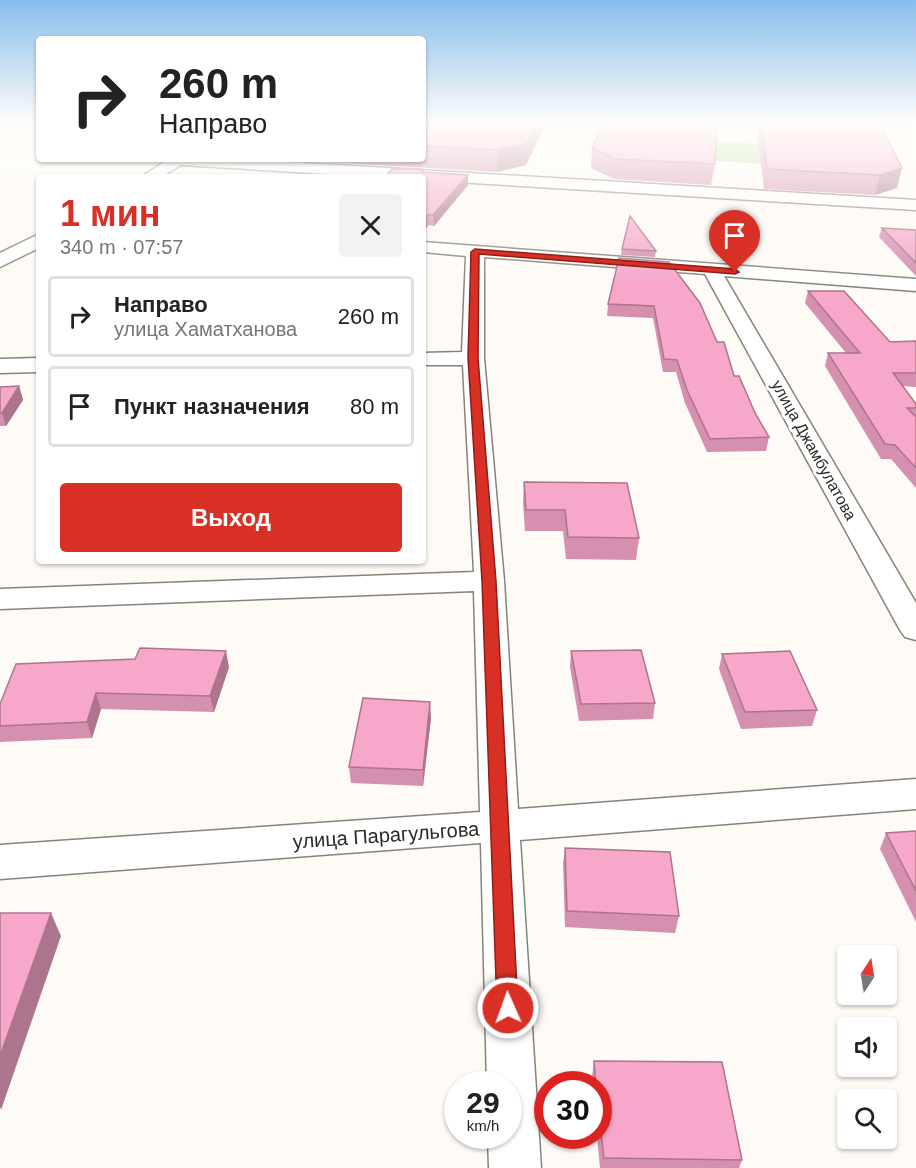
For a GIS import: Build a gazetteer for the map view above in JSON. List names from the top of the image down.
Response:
{
  "streets": {
    "street": ["улица Джамбулатова", "улица Парагульгова"]
  },
  "north": "top",
  "page": {
    "turn": ["260 m", "Направо"],
    "heading": ["1 мин", "340 m · 07:57"],
    "list": [
      {
        "name": "Направо",
        "note": "улица Хаматханова",
        "value": "260 m"
      },
      {
        "name": "Пункт назначения",
        "value": "80 m"
      }
    ],
    "buttons": "Выход",
    "speed": "29 km/h",
    "limit": "30"
  }
}
